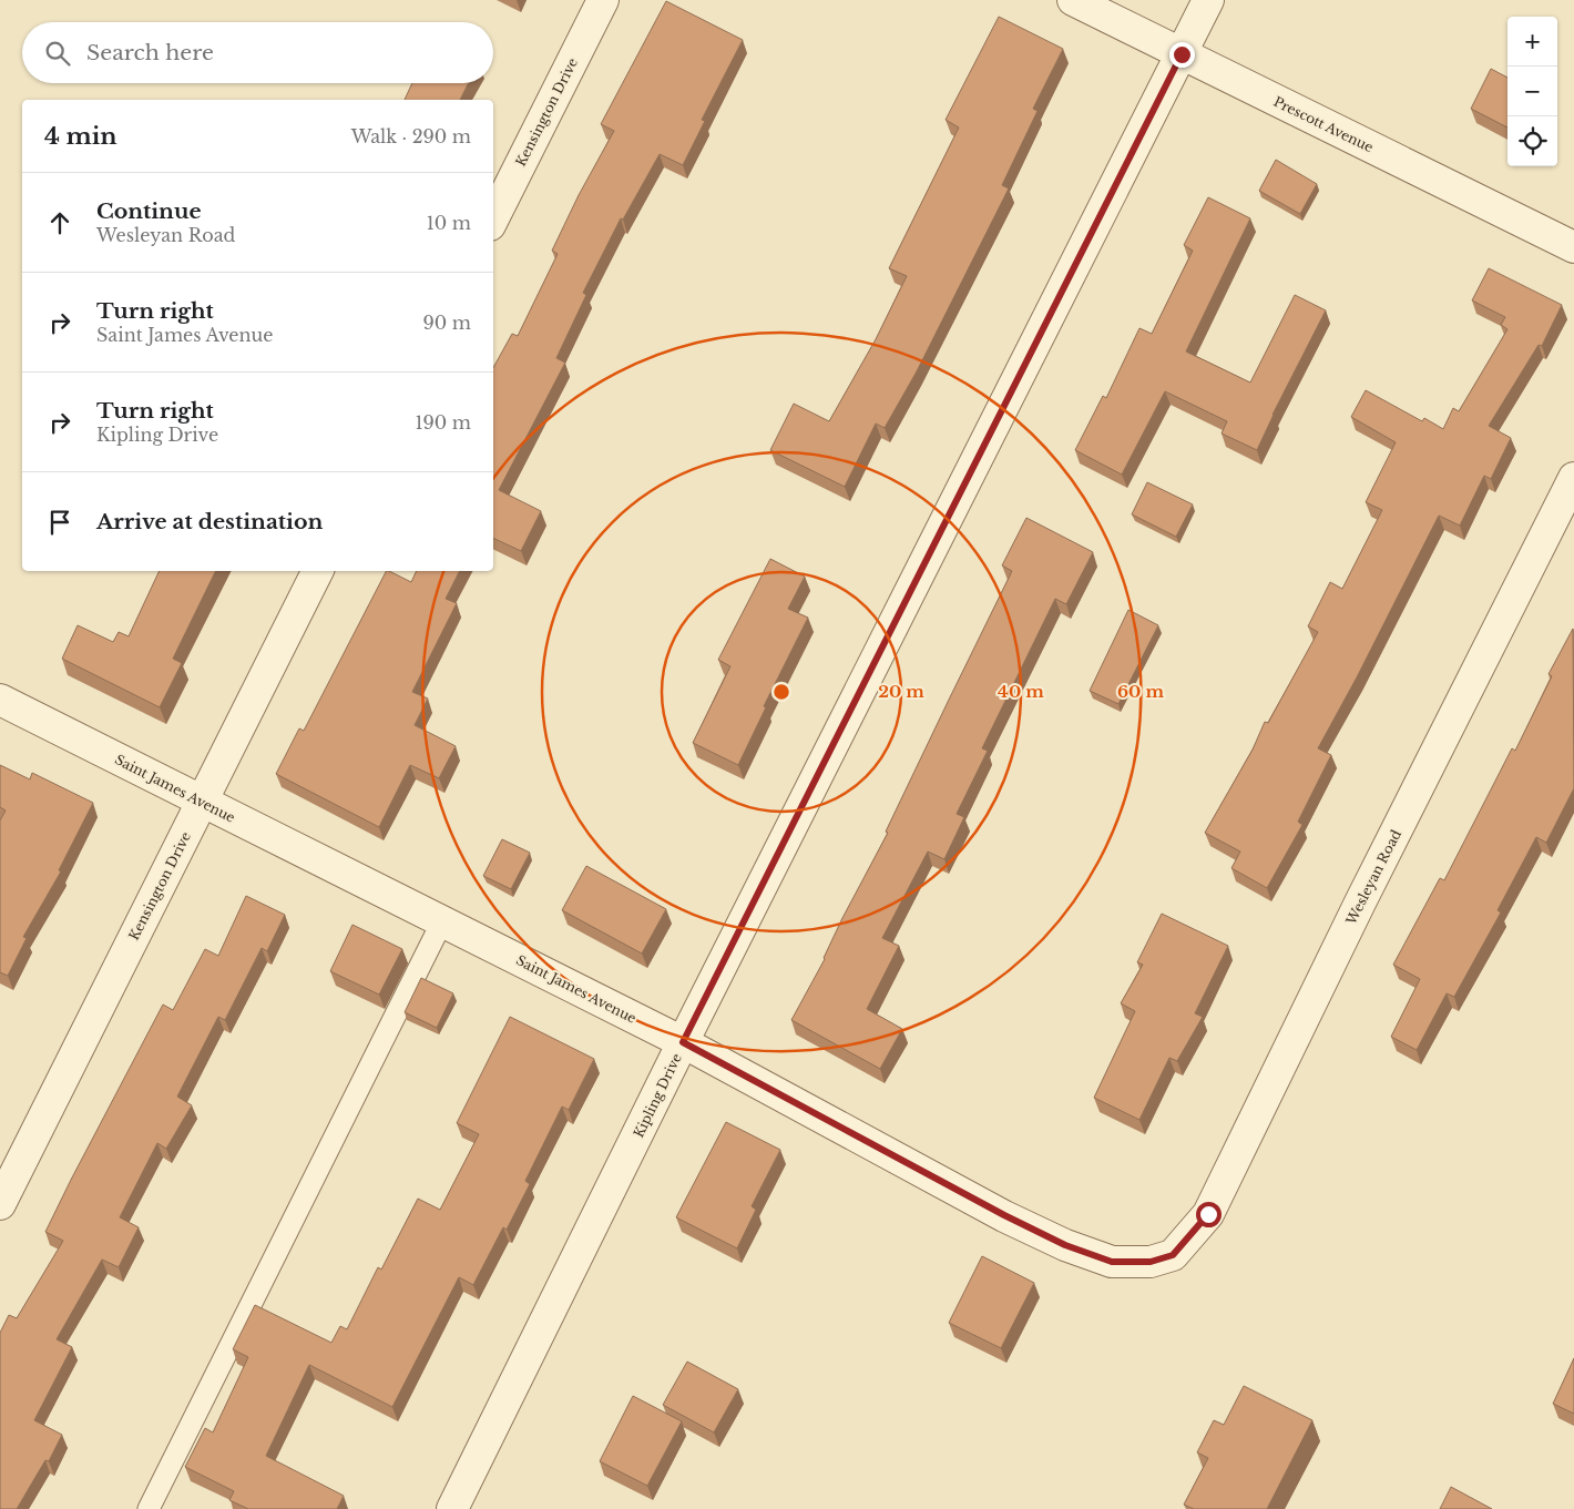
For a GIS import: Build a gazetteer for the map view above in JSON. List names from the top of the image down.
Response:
{
  "streets": {
    "street": [
      "Kensington Drive",
      "Prescott Avenue",
      "Saint James Avenue",
      "Wesleyan Road",
      "Kipling Drive"
    ]
  },
  "crossings": [
    ["Kensington Drive", "Saint James Avenue"],
    ["Prescott Avenue", "Kipling Drive"],
    ["Saint James Avenue", "Wesleyan Road"],
    ["Saint James Avenue", "Kipling Drive"]
  ],
  "page": {
    "map_buttons": ["+", "−"],
    "search": "Search here",
    "heading": ["4 min", "Walk · 290 m"],
    "list": [
      ["Continue", "Wesleyan Road", "10 m"],
      ["Turn right", "Saint James Avenue", "90 m"],
      ["Turn right", "Kipling Drive", "190 m"],
      "Arrive at destination"
    ]
  },
  "rings": ["20 m", "40 m", "60 m"]
}
